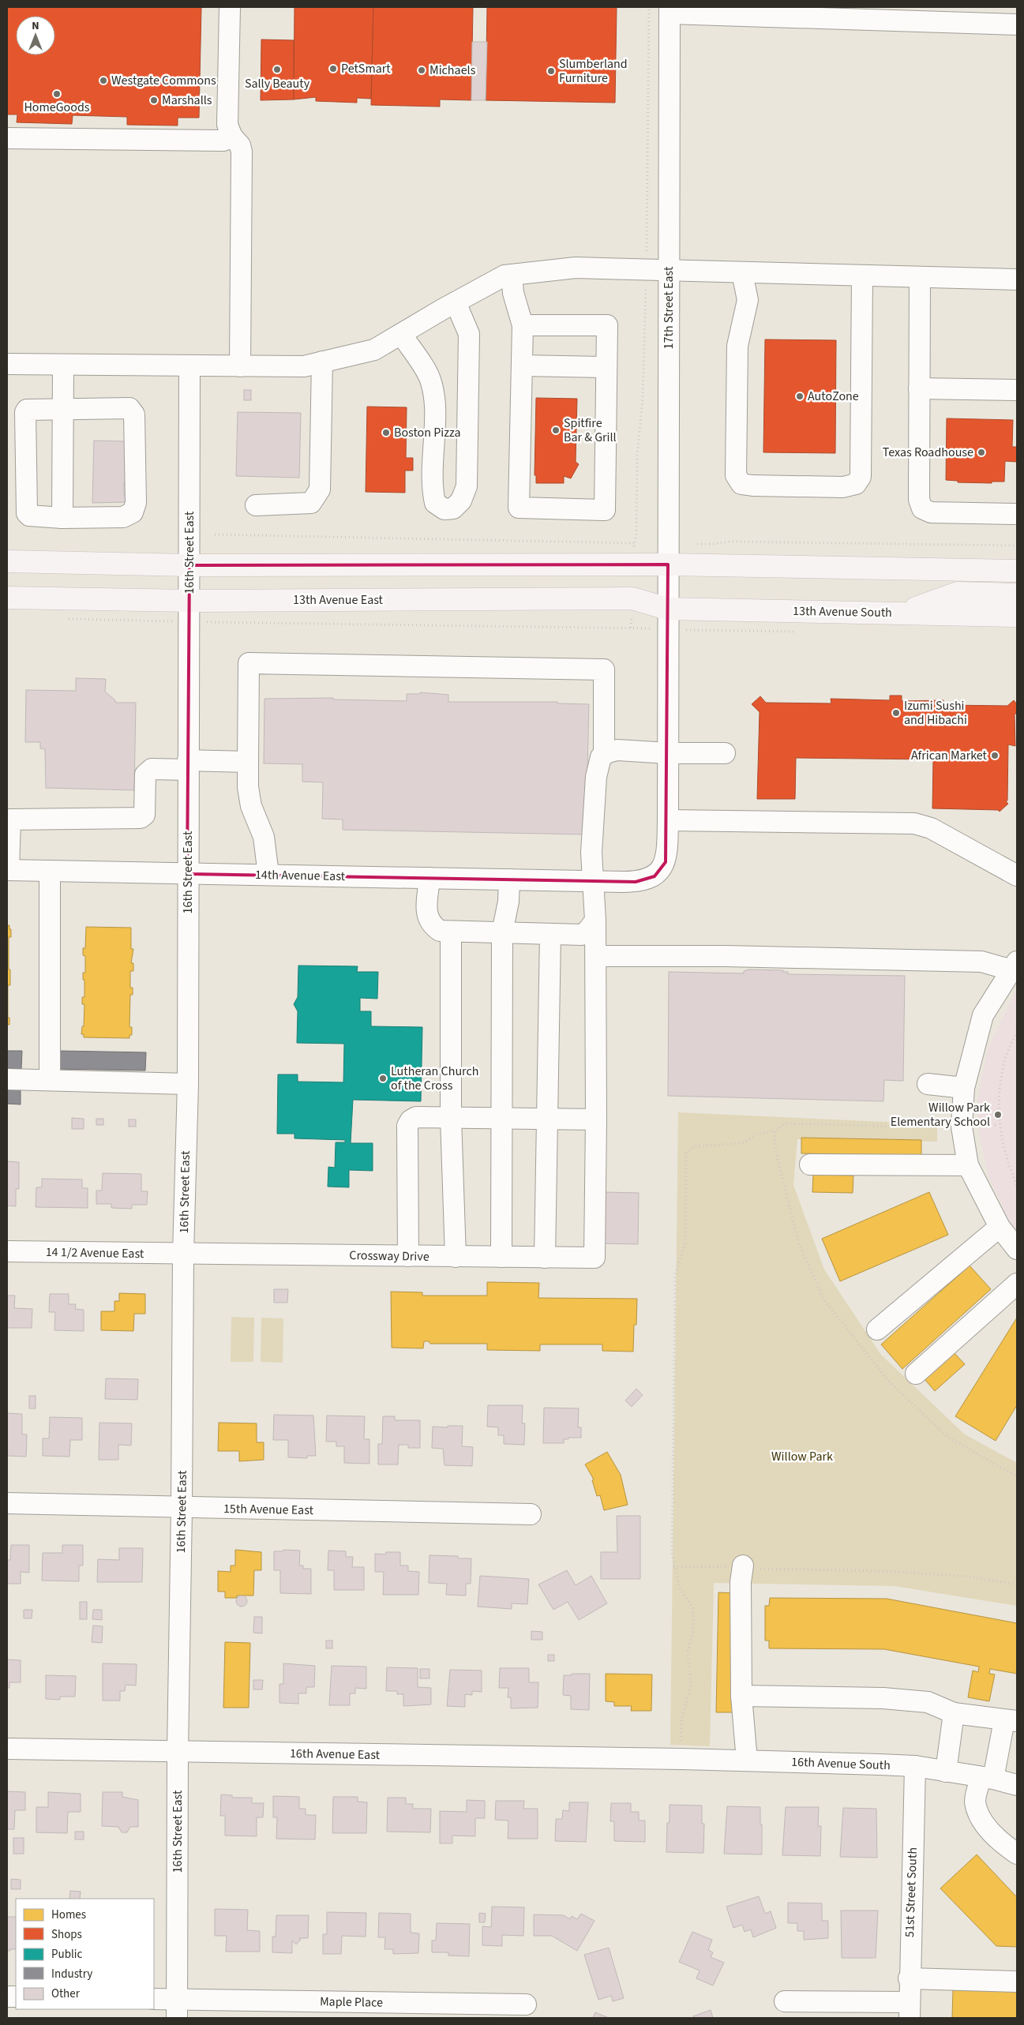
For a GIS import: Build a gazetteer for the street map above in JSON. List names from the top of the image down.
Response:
{
  "streets": {
    "main road": ["13th Avenue East", "13th Avenue South"],
    "street": [
      "17th Street East",
      "16th Street East",
      "14th Avenue East",
      "14 1/2 Avenue East",
      "Crossway Drive",
      "15th Avenue East",
      "16th Avenue East",
      "16th Avenue South",
      "51st Street South",
      "Maple Place"
    ]
  },
  "crossings": [
    ["17th Street East", "13th Avenue East"],
    ["17th Street East", "13th Avenue South"],
    ["17th Street East", "14th Avenue East"],
    ["16th Street East", "13th Avenue East"],
    ["16th Street East", "14th Avenue East"],
    ["16th Street East", "14 1/2 Avenue East"],
    ["16th Street East", "Crossway Drive"],
    ["16th Street East", "15th Avenue East"],
    ["16th Street East", "16th Avenue East"],
    ["16th Street East", "Maple Place"],
    ["13th Avenue East", "13th Avenue South"],
    ["14 1/2 Avenue East", "Crossway Drive"],
    ["16th Avenue East", "16th Avenue South"],
    ["16th Avenue South", "51st Street South"]
  ],
  "parks": ["Willow Park"],
  "places": [
    "PetSmart",
    "Sally Beauty",
    "Michaels",
    "Slumberland Furniture",
    "Westgate Commons",
    "HomeGoods",
    "Marshalls",
    "AutoZone",
    "Spitfire Bar & Grill",
    "Boston Pizza",
    "Texas Roadhouse",
    "Izumi Sushi and Hibachi",
    "African Market",
    "Lutheran Church of the Cross",
    "Willow Park Elementary School"
  ],
  "legend": [
    "Homes",
    "Shops",
    "Public",
    "Industry",
    "Other"
  ],
  "north": "top"
}
